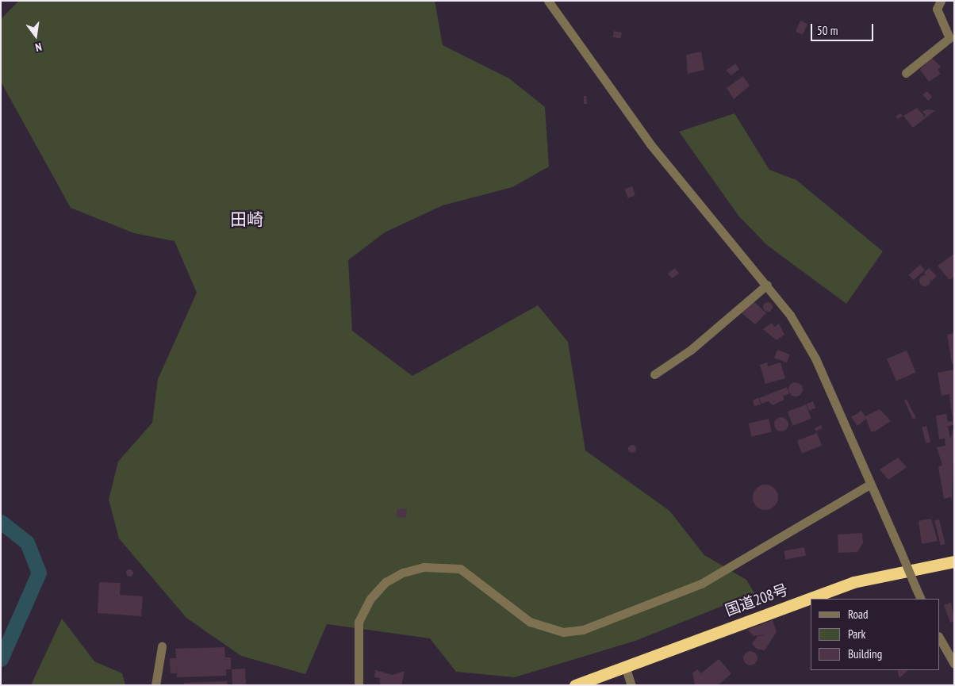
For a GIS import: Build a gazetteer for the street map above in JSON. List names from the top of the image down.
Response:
{
  "streets": {
    "highway": ["国道208号"]
  },
  "districts": ["田崎"],
  "legend": ["Road", "Park", "Building"],
  "scale_bar": "50 m",
  "north": "bottom"
}
